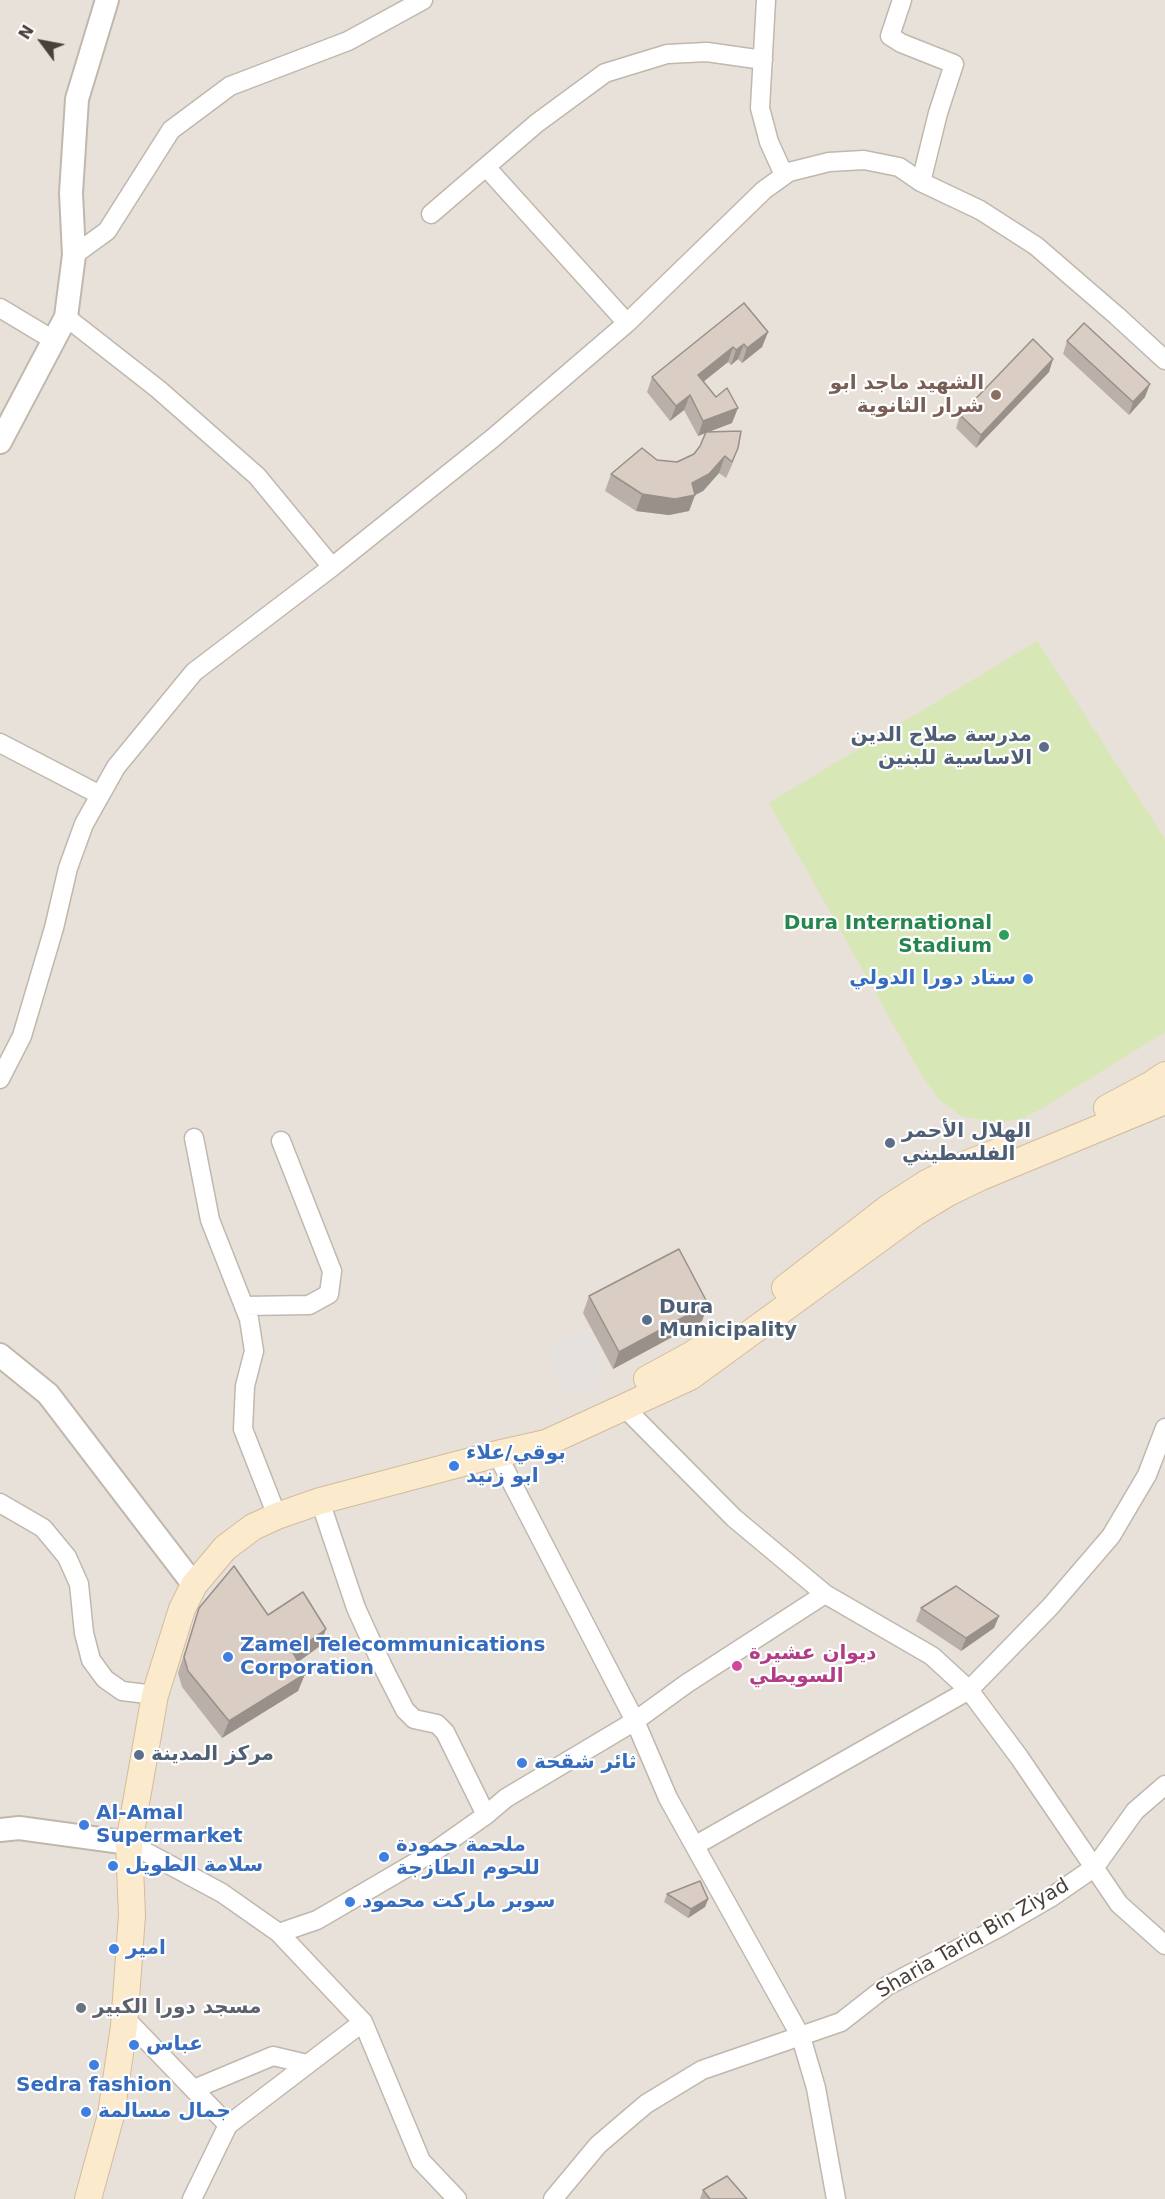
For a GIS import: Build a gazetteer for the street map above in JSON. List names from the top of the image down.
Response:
{
  "streets": {
    "street": ["Sharia Tariq Bin Ziyad"]
  },
  "places": [
    "الشهيد ماجد ابو شرار الثانوية",
    "مدرسة صلاح الدين الاساسية للبنين",
    "Dura International Stadium",
    "ستاد دورا الدولي",
    "الهلال الأحمر الفلسطيني",
    "Dura Municipality",
    "بوقي/علاء ابو زنيد",
    "Zamel Telecommunications Corporation",
    "ديوان عشيرة السويطي",
    "مركز المدينة",
    "ثائر شقحة",
    "Al-Amal Supermarket",
    "ملحمة حمودة للحوم الطازجة",
    "سلامة الطويل",
    "سوبر ماركت محمود",
    "امير",
    "مسجد دورا الكبير",
    "عباس",
    "Sedra fashion",
    "جمال مسالمة"
  ],
  "north": "top left"
}
